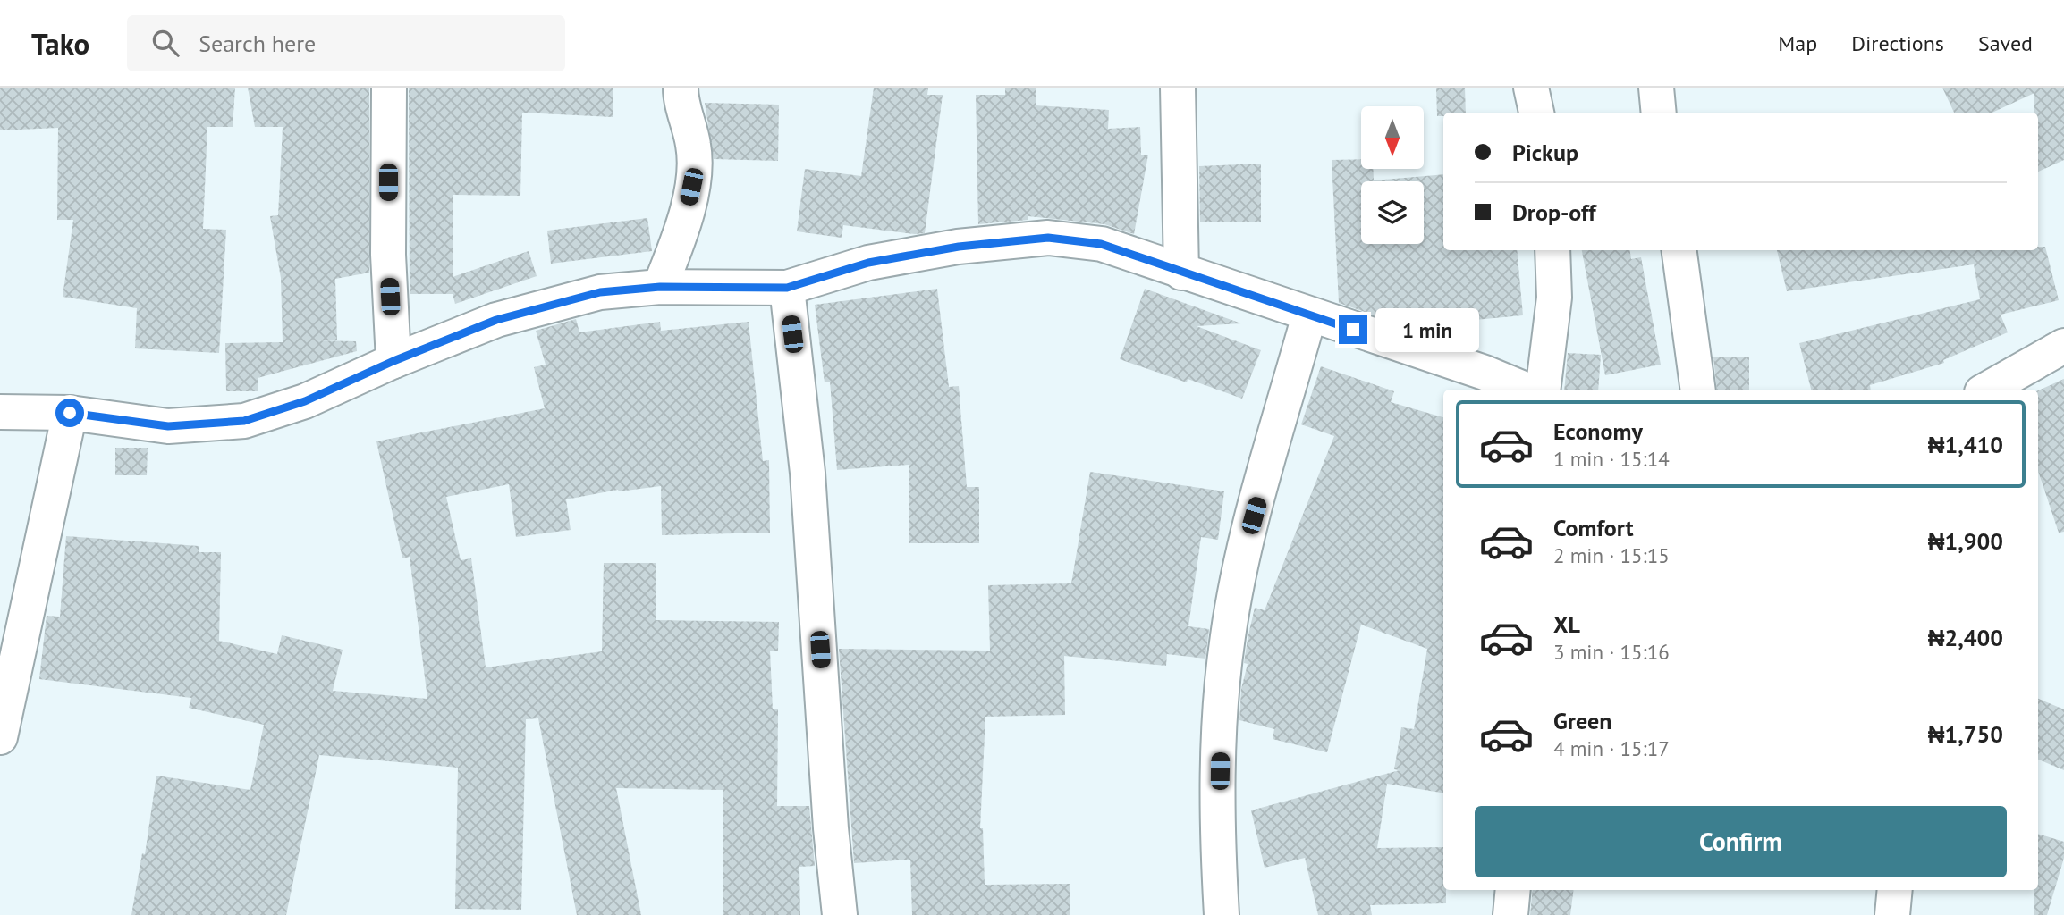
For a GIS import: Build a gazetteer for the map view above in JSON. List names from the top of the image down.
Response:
{
  "north": "bottom",
  "page": {
    "header": "Tako",
    "search": "Search here",
    "nav": ["Map", "Directions", "Saved"],
    "banner": ["Pickup", "Drop-off"],
    "bubble": "1 min",
    "list": [
      {
        "name": "Economy",
        "note": "1 min · 15:14",
        "value": "₦1,410"
      },
      {
        "name": "Comfort",
        "note": "2 min · 15:15",
        "value": "₦1,900"
      },
      {
        "name": "XL",
        "note": "3 min · 15:16",
        "value": "₦2,400"
      },
      {
        "name": "Green",
        "note": "4 min · 15:17",
        "value": "₦1,750"
      }
    ],
    "buttons": "Confirm"
  }
}
